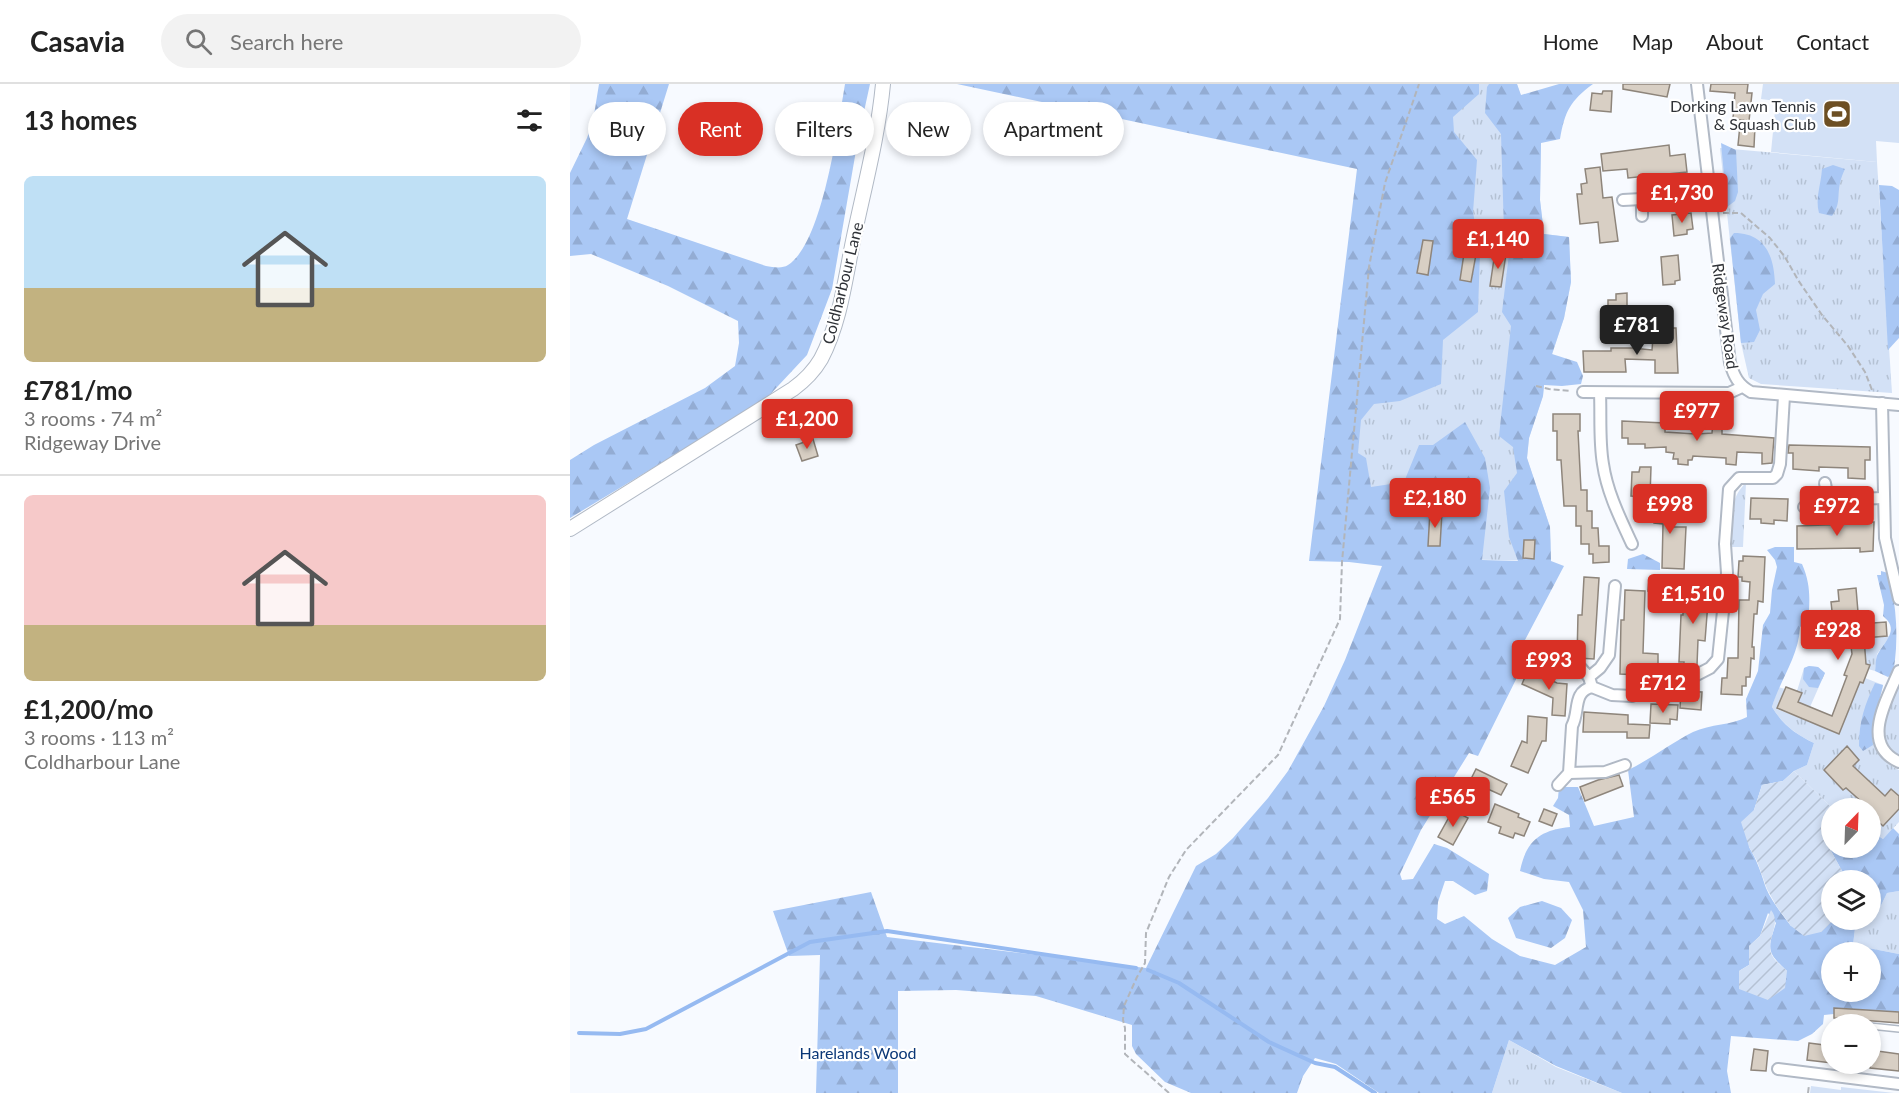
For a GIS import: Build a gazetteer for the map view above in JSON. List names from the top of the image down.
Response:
{
  "streets": {
    "street": ["Coldharbour Lane", "Ridgeway Road"]
  },
  "parks": ["Harelands Wood"],
  "places": {
    "sports": ["Dorking Lawn Tennis & Squash Club"]
  },
  "north": "top right",
  "page": {
    "header": "Casavia",
    "search": "Search here",
    "nav": [
      "Home",
      "Map",
      "About",
      "Contact"
    ],
    "heading": "13 homes",
    "chip": [
      "Buy",
      "Rent",
      "Filters",
      "New",
      "Apartment"
    ],
    "list": [
      {
        "name": "£781/mo",
        "note": "3 rooms · 74 m² · Ridgeway Drive"
      },
      {
        "name": "£1,200/mo",
        "note": "3 rooms · 113 m² · Coldharbour Lane"
      }
    ],
    "price": [
      "£1,730",
      "£1,140",
      "£781",
      "£977",
      "£1,200",
      "£2,180",
      "£998",
      "£972",
      "£1,510",
      "£928",
      "£993",
      "£712",
      "£565"
    ],
    "map_buttons": ["+", "−"]
  }
}
